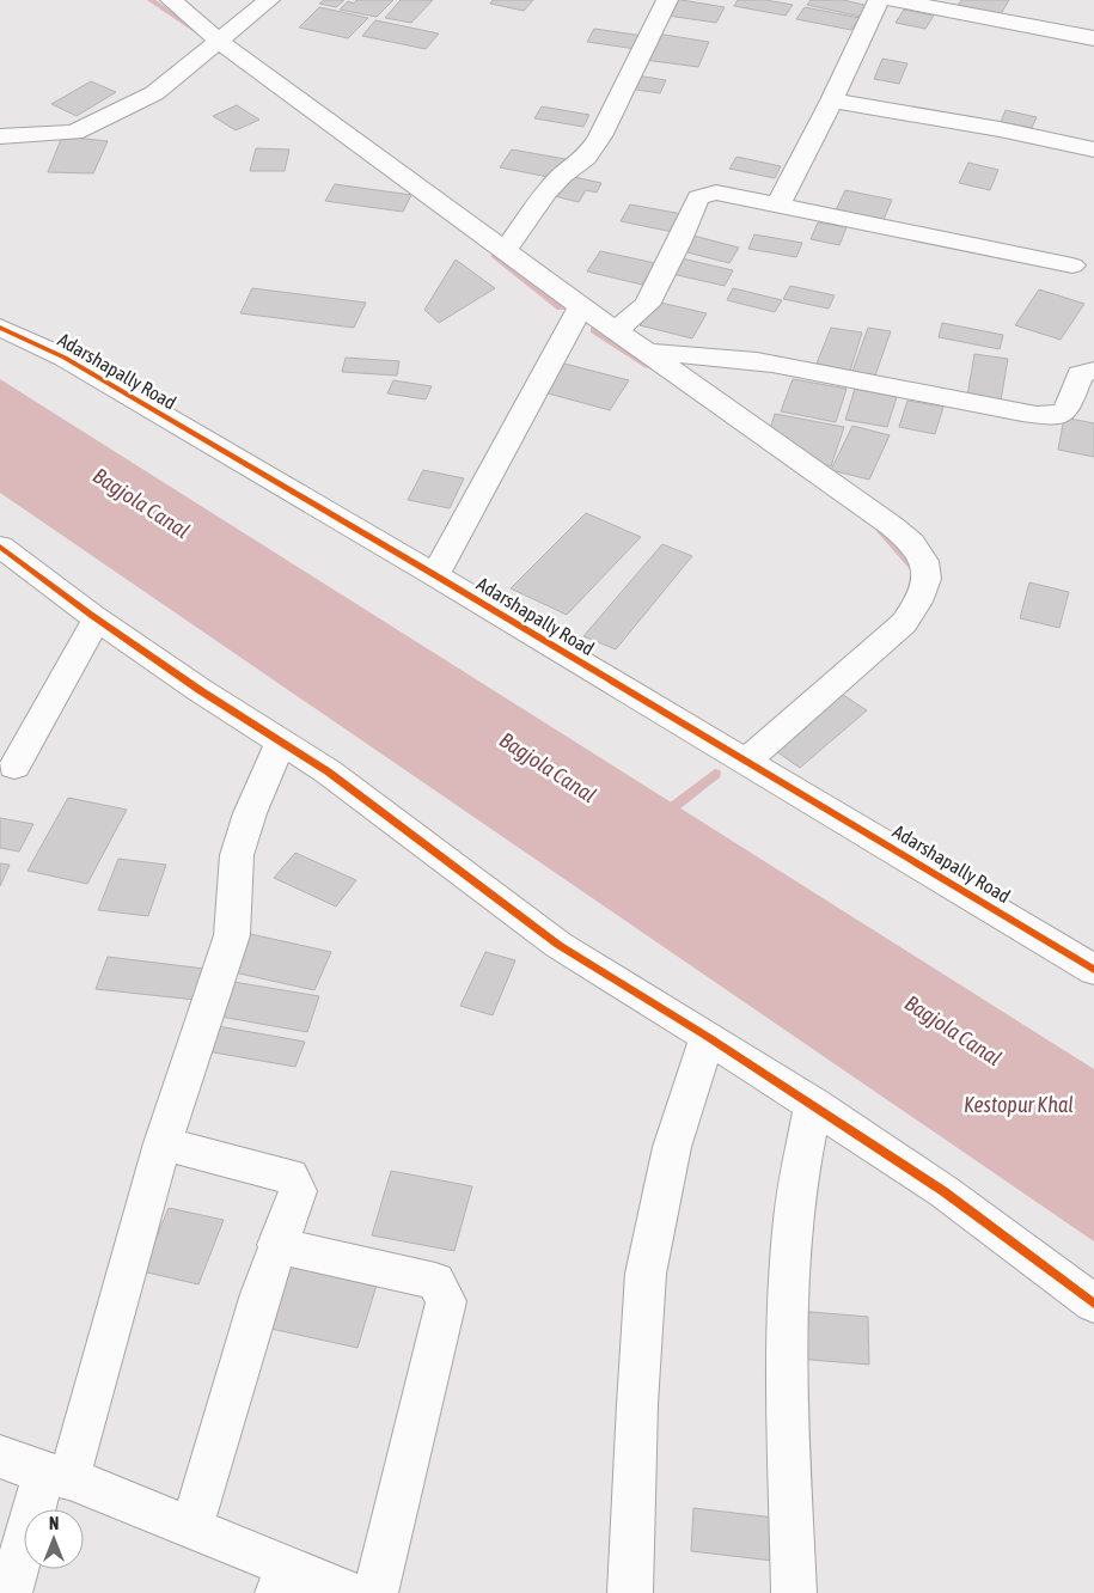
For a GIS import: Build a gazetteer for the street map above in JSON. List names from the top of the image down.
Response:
{
  "streets": {
    "street": ["Adarshapally Road"]
  },
  "water": ["Bagjola Canal", "Kestopur Khal"],
  "north": "top"
}
